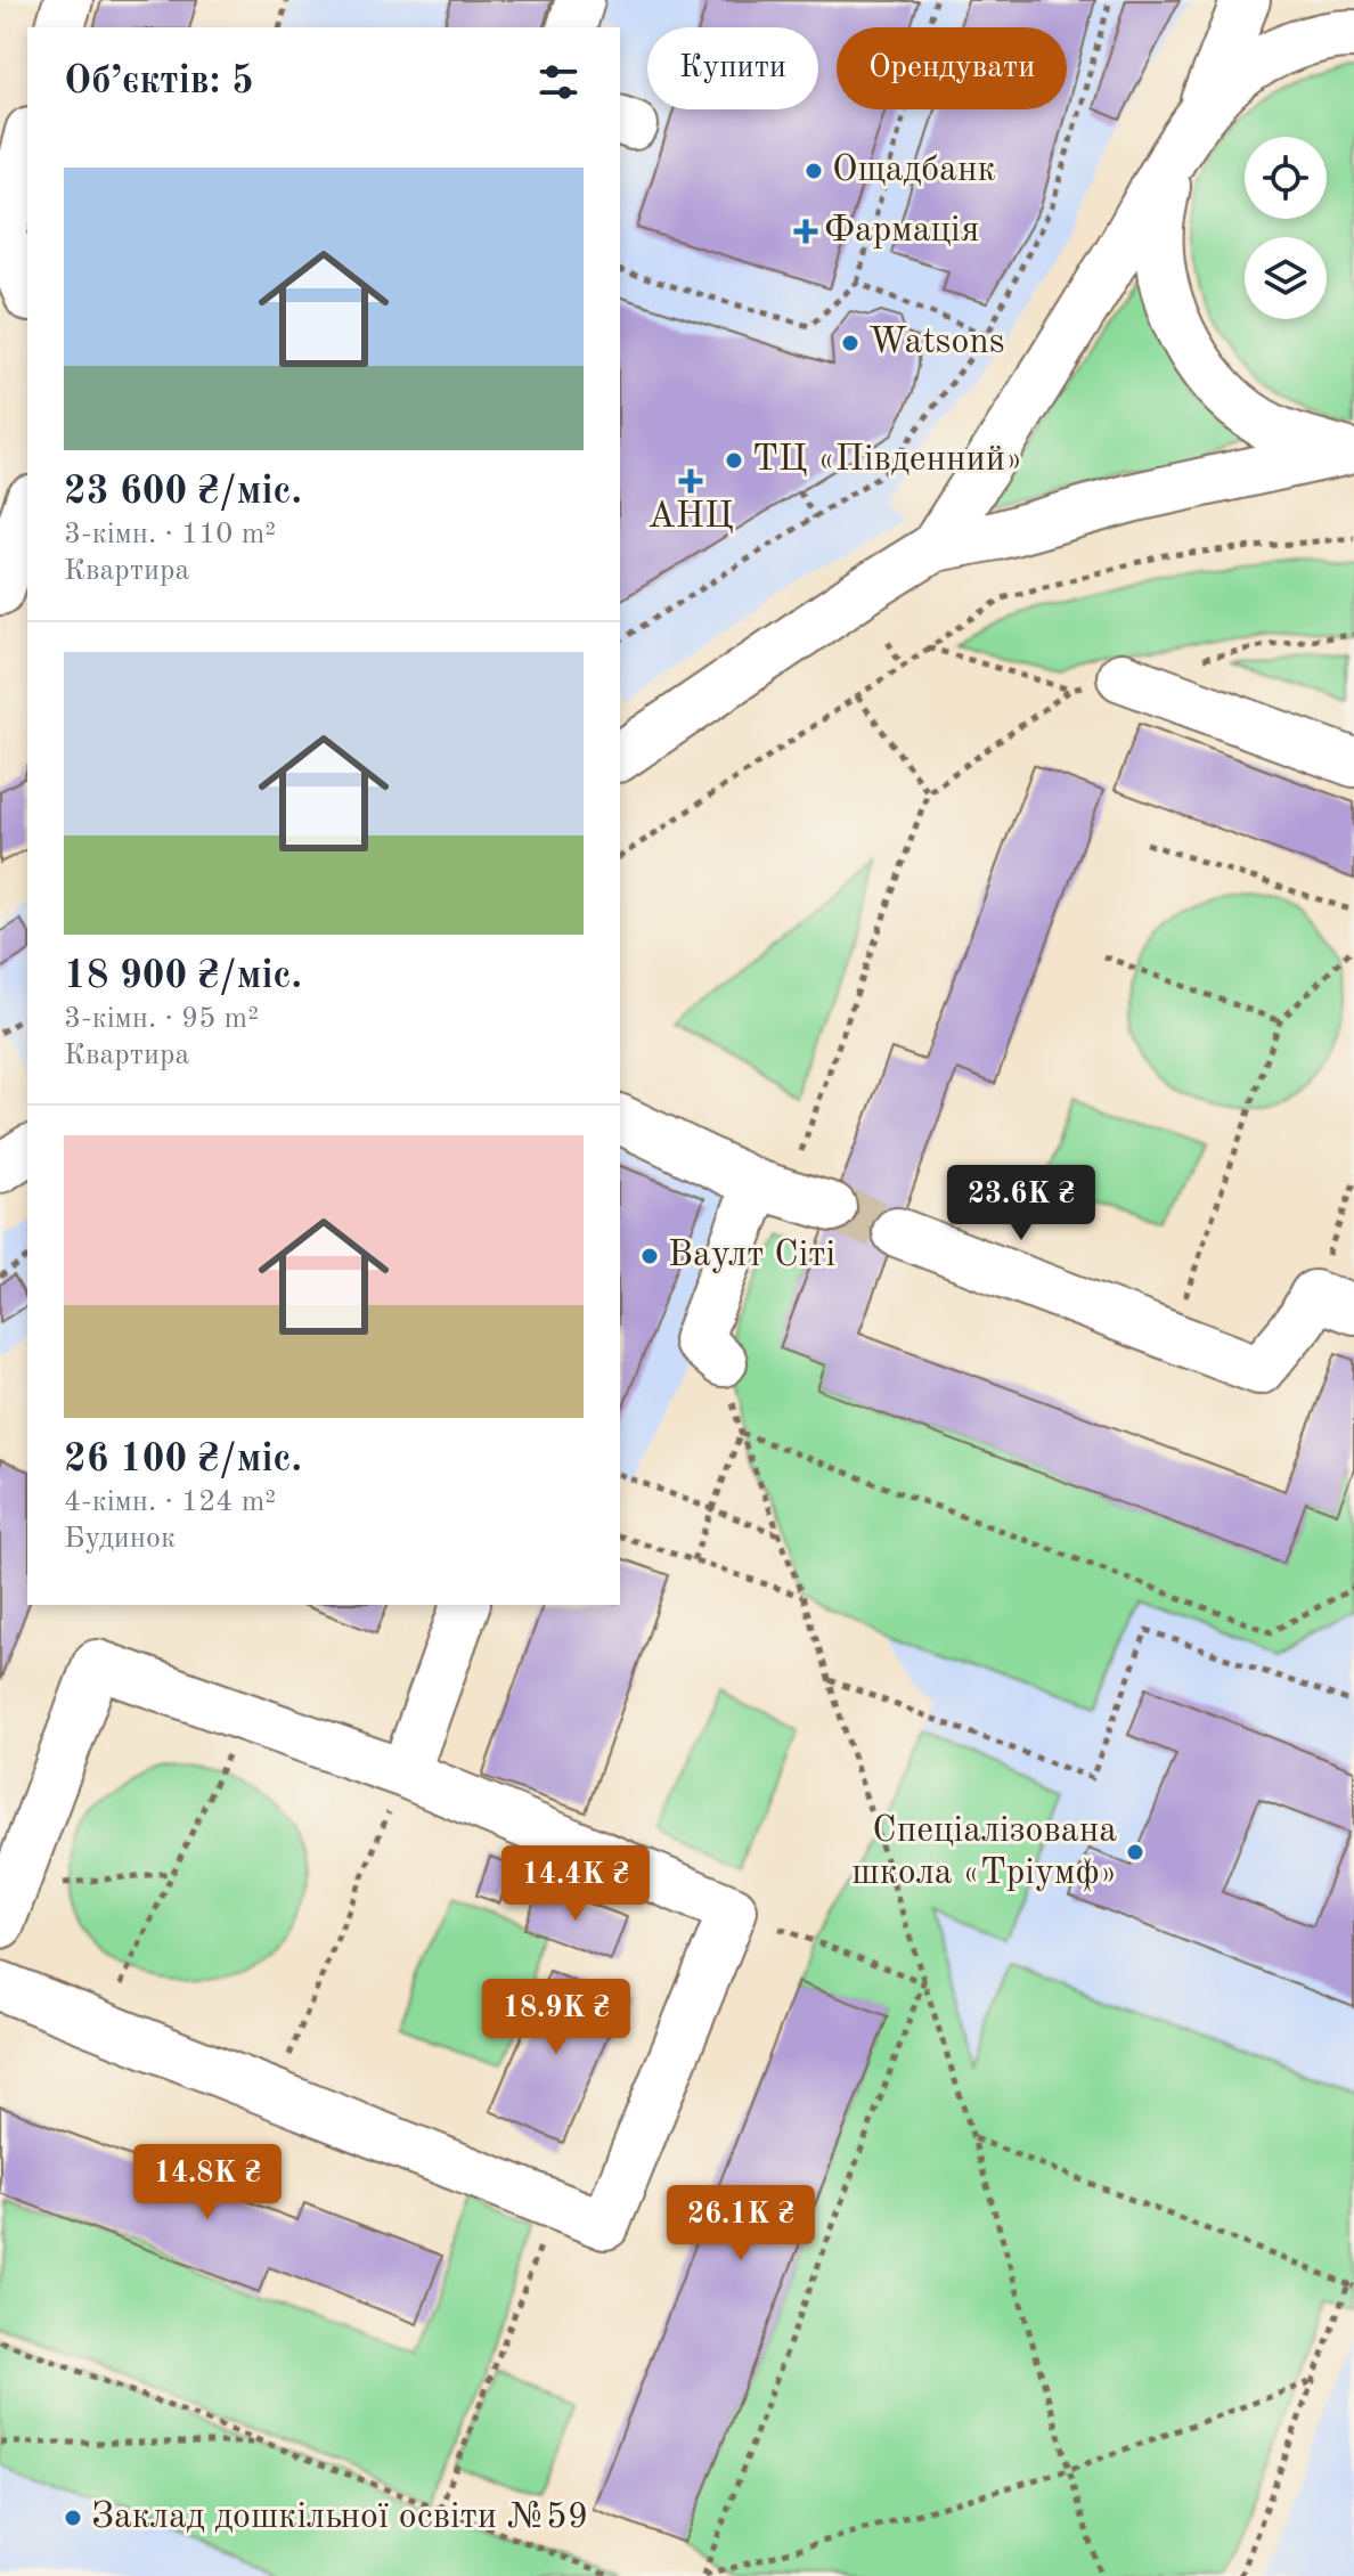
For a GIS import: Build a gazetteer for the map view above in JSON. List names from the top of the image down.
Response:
{
  "places": {
    "other": [
      "Ощадбанк",
      "Watsons",
      "ТЦ «Південний»",
      "Ваулт Сіті",
      "Спеціалізована школа «Тріумф»",
      "Заклад дошкільної освіти №59"
    ],
    "health": ["Фармація", "АНЦ"]
  },
  "page": {
    "chip": ["Купити", "Орендувати"],
    "heading": "Об’єктів: 5",
    "list": [
      {
        "name": "23 600 ₴/міс.",
        "note": "3-кімн. · 110 m² · Квартира"
      },
      {
        "name": "18 900 ₴/міс.",
        "note": "3-кімн. · 95 m² · Квартира"
      },
      {
        "name": "26 100 ₴/міс.",
        "note": "4-кімн. · 124 m² · Будинок"
      }
    ],
    "price": [
      "23.6K ₴",
      "14.4K ₴",
      "18.9K ₴",
      "14.8K ₴",
      "26.1K ₴"
    ]
  }
}
